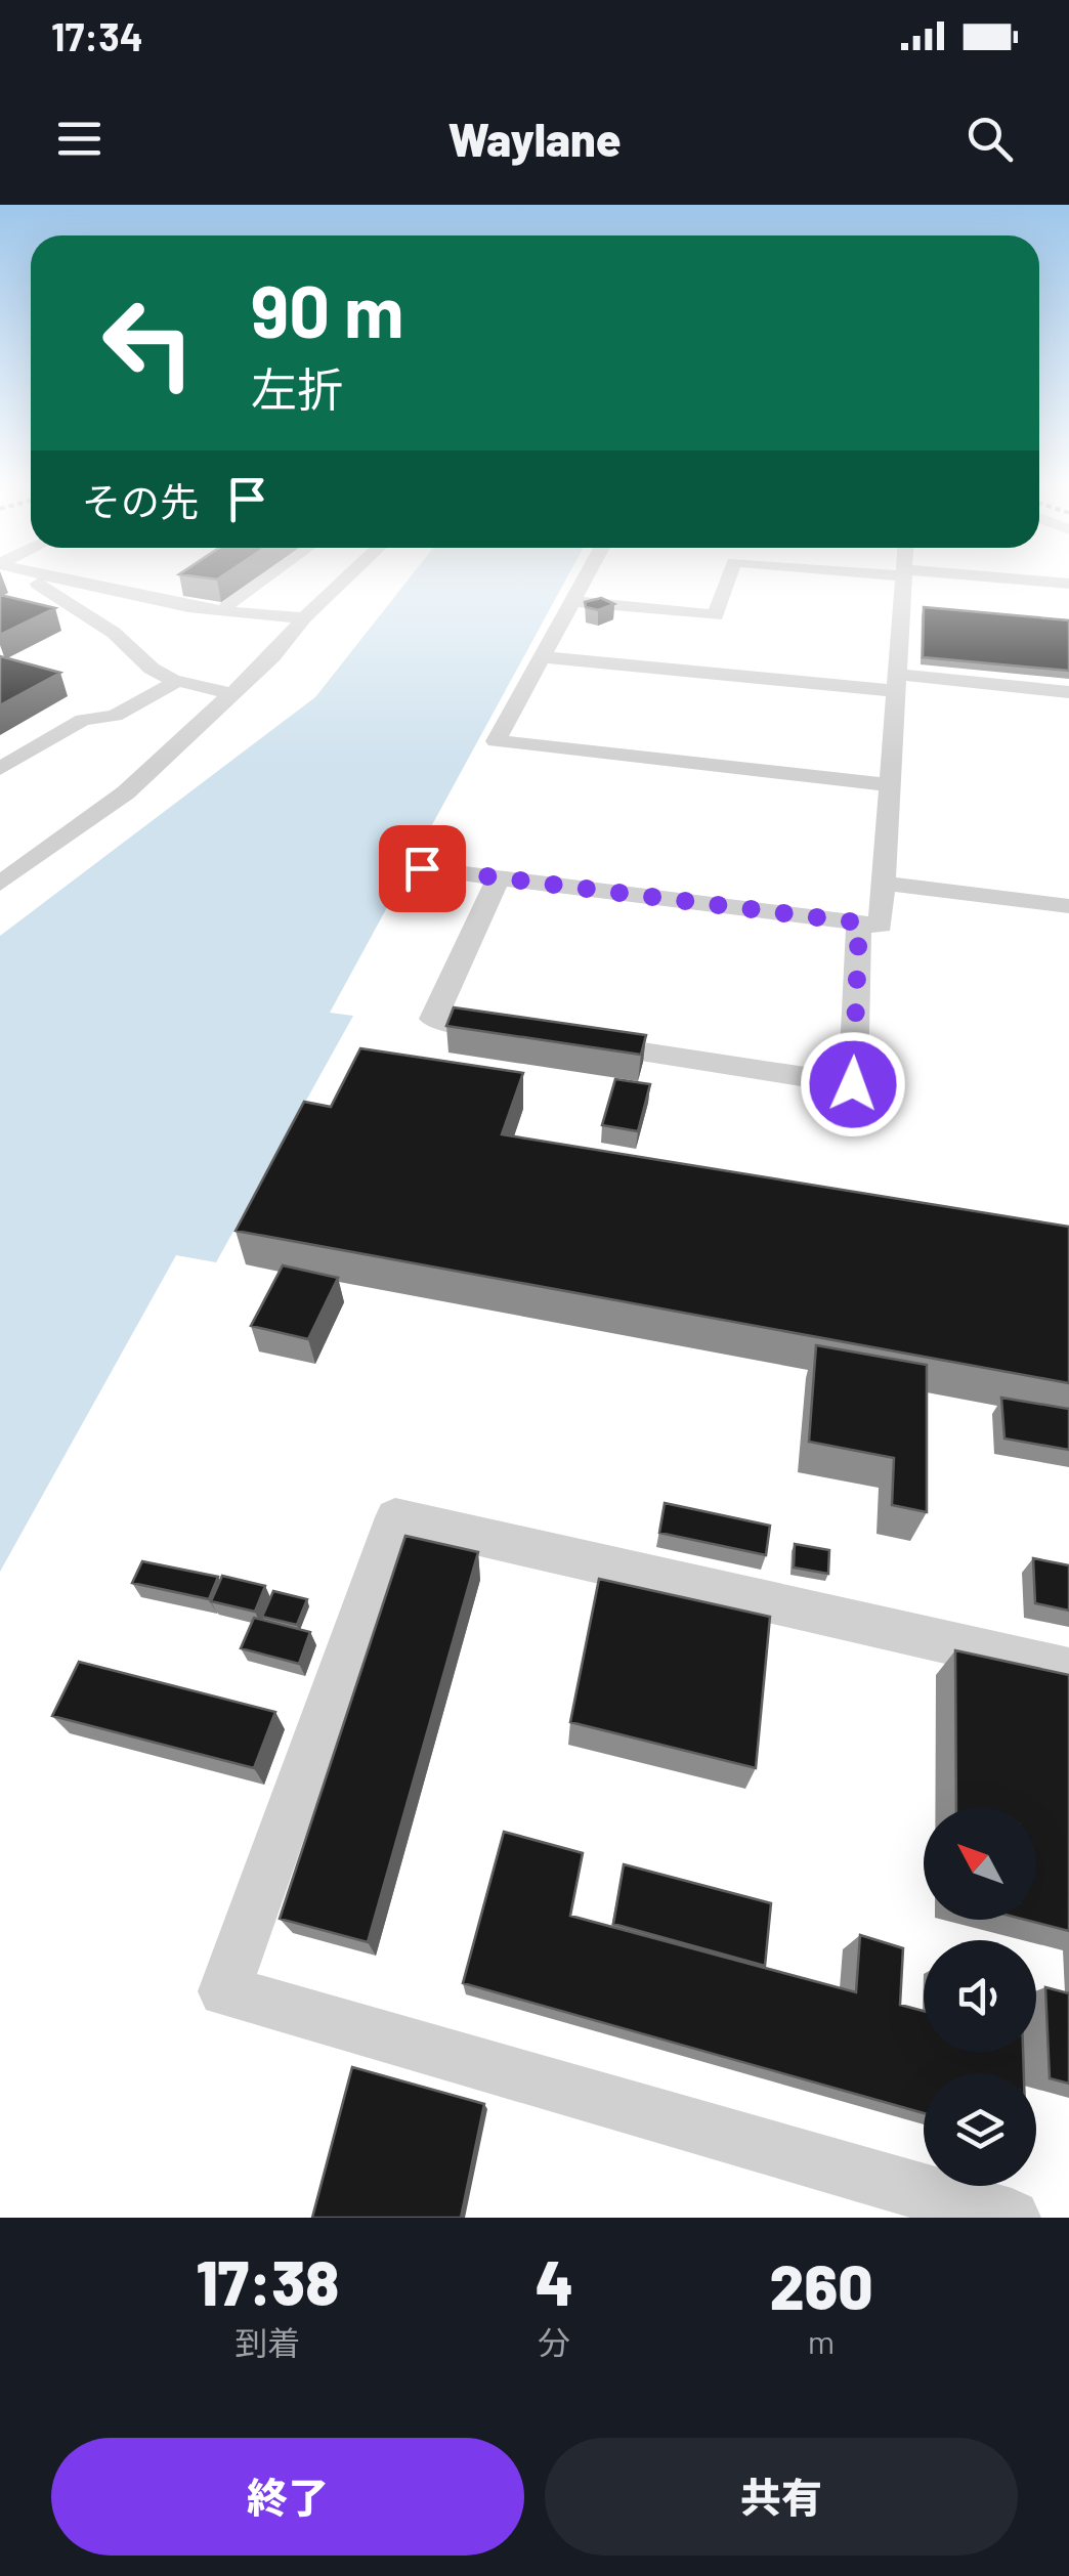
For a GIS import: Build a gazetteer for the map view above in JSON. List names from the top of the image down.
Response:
{
  "north": "top left",
  "page": {
    "status": "17:34",
    "header": "Waylane",
    "turn": ["90 m", "左折"],
    "then": "その先",
    "eta": [
      "17:38",
      "到着",
      "4",
      "分",
      "260",
      "m"
    ],
    "buttons": ["終了", "共有"]
  }
}
